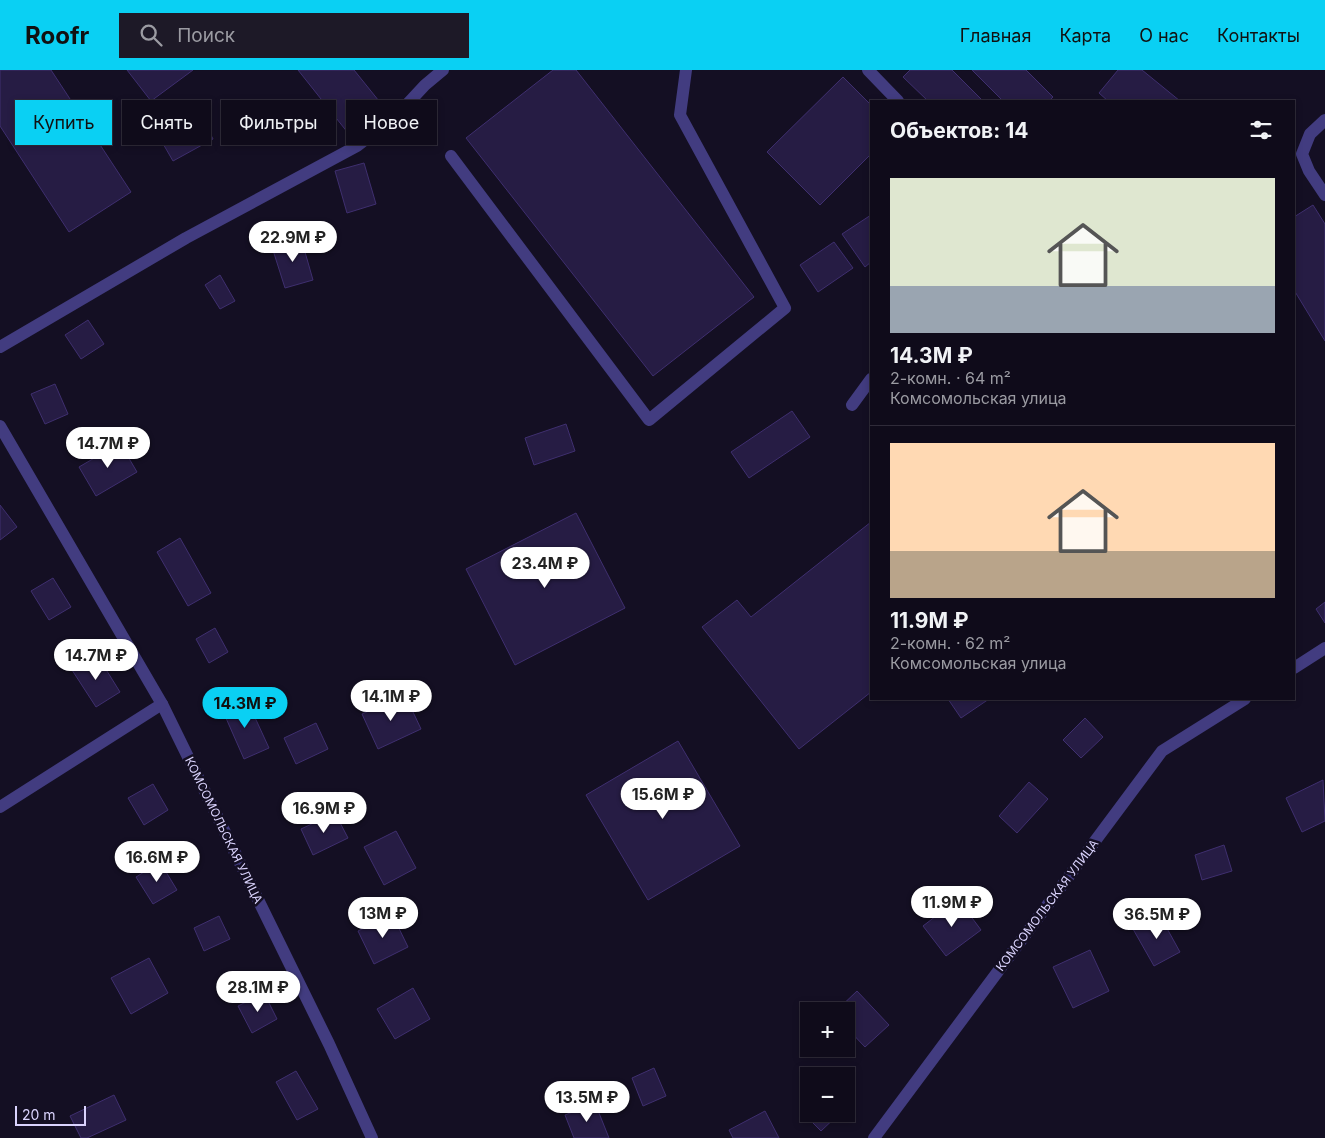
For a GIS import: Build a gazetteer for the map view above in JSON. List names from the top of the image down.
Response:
{
  "streets": {
    "street": ["КОМСОМОЛЬСКАЯ УЛИЦА"]
  },
  "scale_bar": "20 m",
  "page": {
    "header": "Roofr",
    "search": "Поиск",
    "nav": [
      "Главная",
      "Карта",
      "О нас",
      "Контакты"
    ],
    "chip": [
      "Купить",
      "Снять",
      "Фильтры",
      "Новое"
    ],
    "heading": "Объектов: 14",
    "list": [
      {
        "name": "14.3M ₽",
        "note": "2-комн. · 64 m² · Комсомольская улица"
      },
      {
        "name": "11.9M ₽",
        "note": "2-комн. · 62 m² · Комсомольская улица"
      }
    ],
    "price": [
      "22.9M ₽",
      "14.7M ₽",
      "23.4M ₽",
      "14.7M ₽",
      "14.1M ₽",
      "14.3M ₽",
      "15.6M ₽",
      "16.9M ₽",
      "16.6M ₽",
      "11.9M ₽",
      "13M ₽",
      "36.5M ₽",
      "28.1M ₽",
      "13.5M ₽"
    ],
    "map_buttons": ["+", "−"],
    "scale": "20 m"
  }
}
